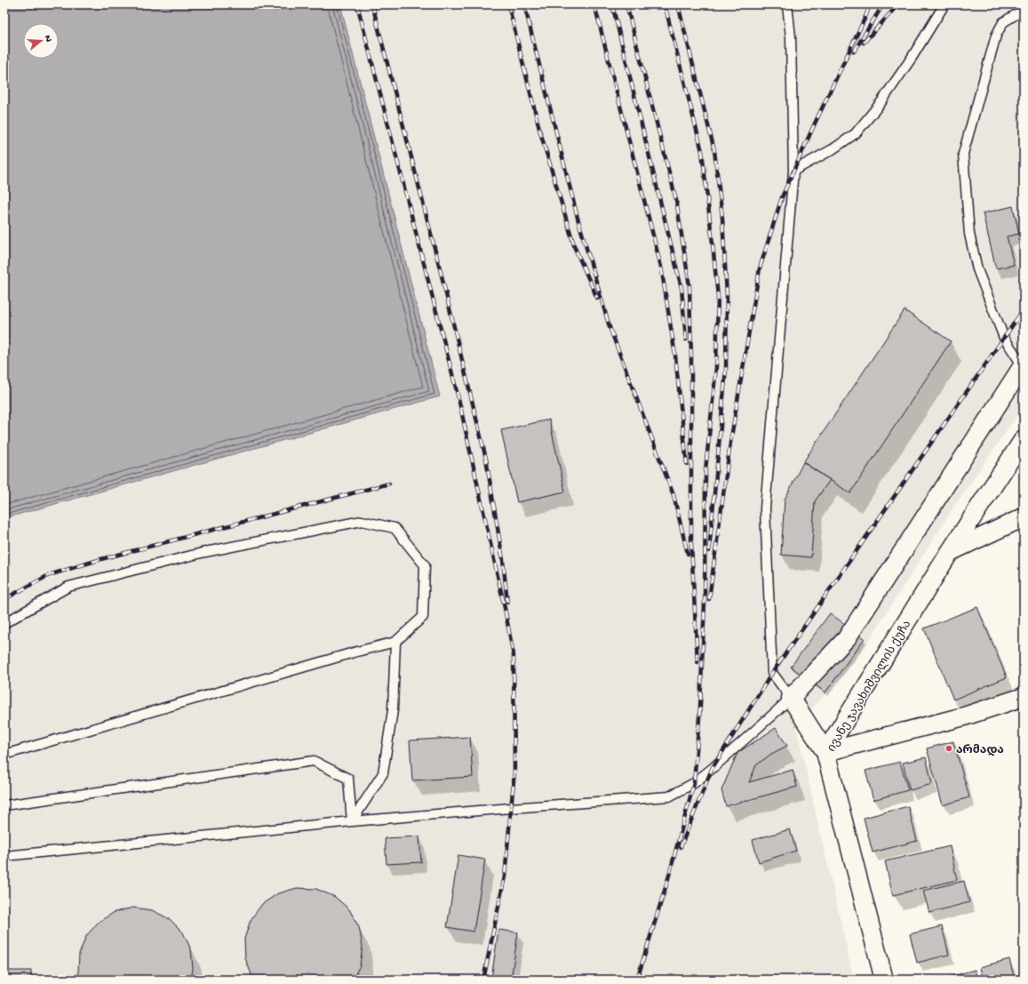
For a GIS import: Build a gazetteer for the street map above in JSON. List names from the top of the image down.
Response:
{
  "streets": {
    "street": ["ივანე ჯავახიშვილის ქუჩა"]
  },
  "places": ["არმადა"],
  "north": "right"
}
